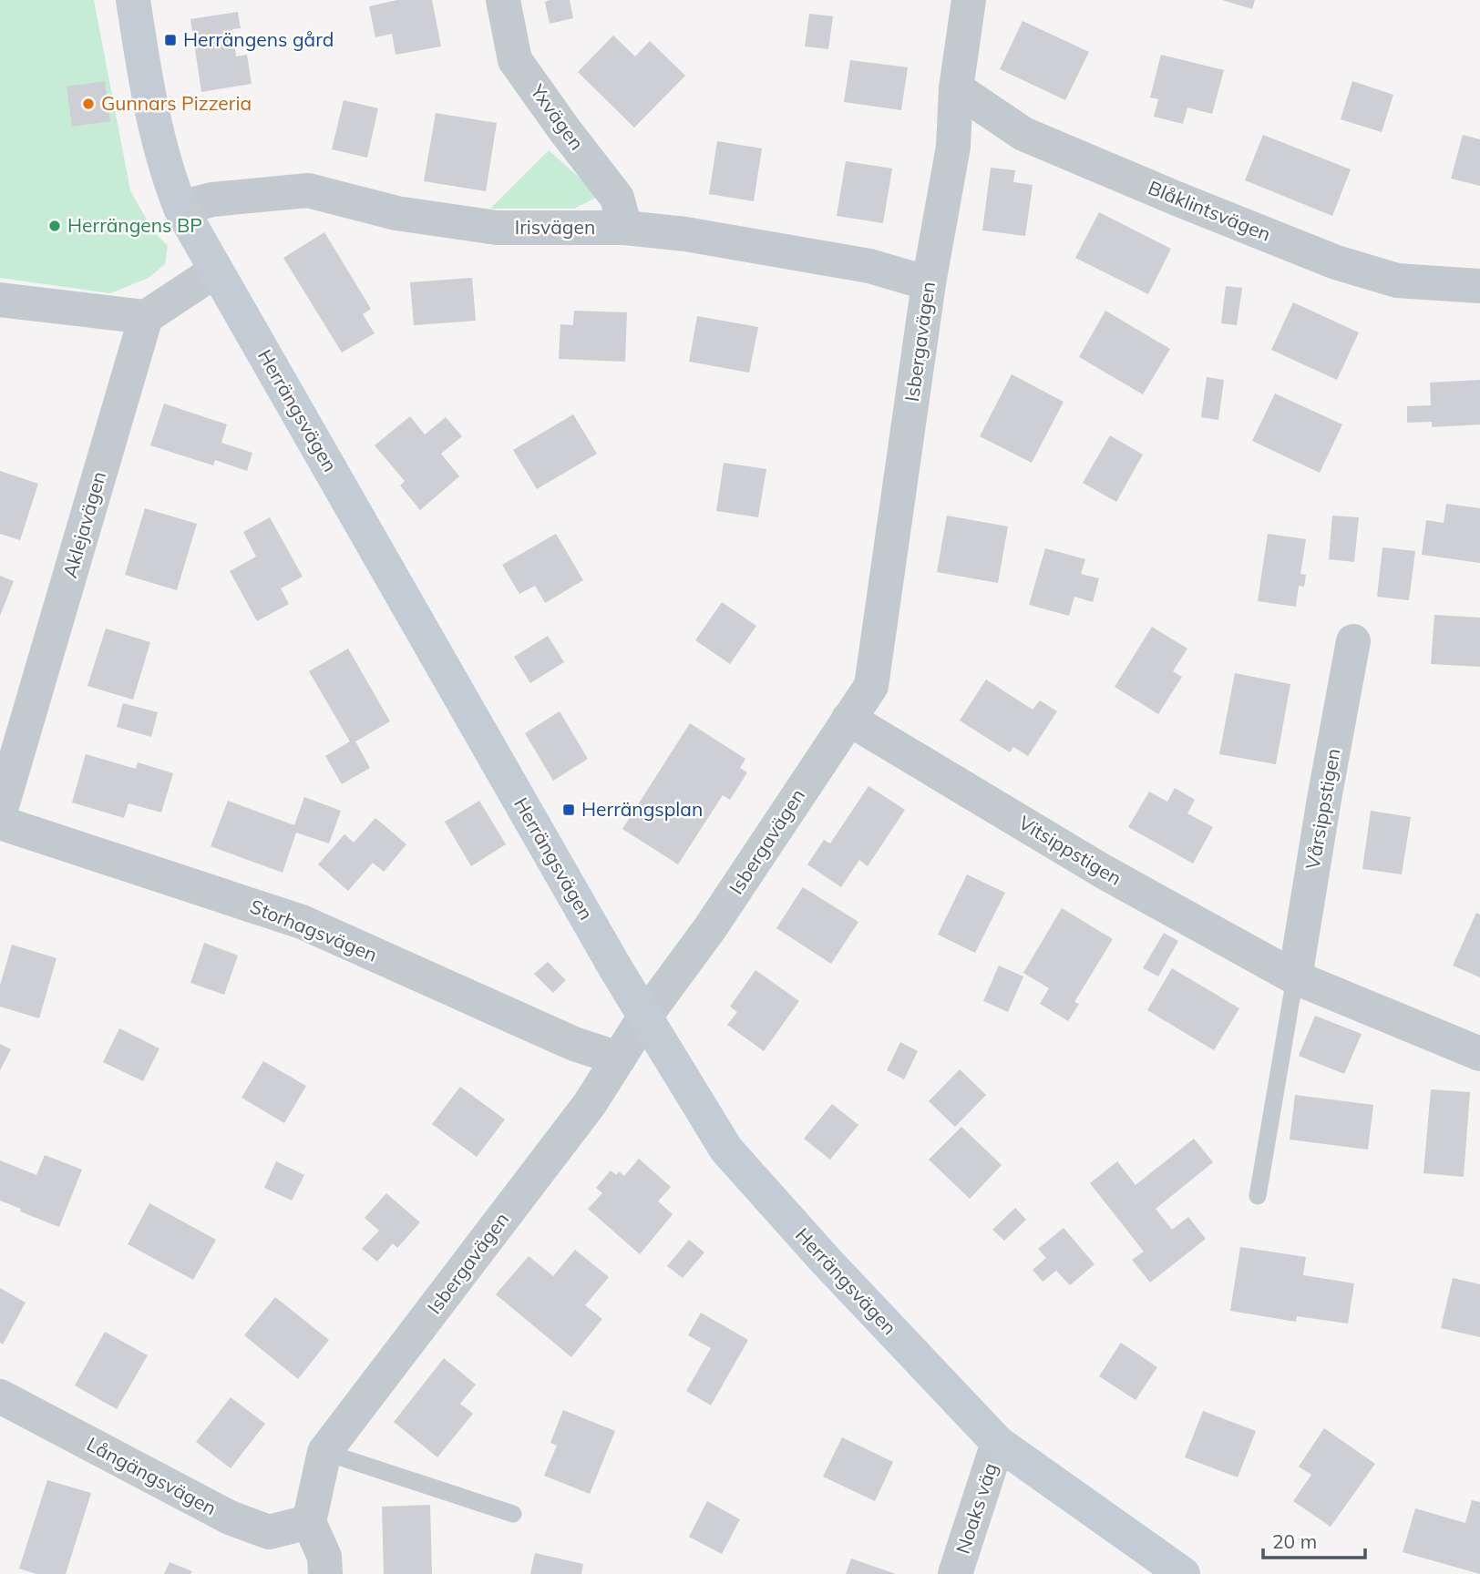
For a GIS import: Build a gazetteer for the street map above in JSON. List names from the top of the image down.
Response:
{
  "streets": {
    "street": [
      "Yxvägen",
      "Blåklintsvägen",
      "Irisvägen",
      "Isbergavägen",
      "Herrängsvägen",
      "Aklejavägen",
      "Vårsippstigen",
      "Vitsippstigen",
      "Storhagsvägen",
      "Långängsvägen",
      "Noaks väg"
    ]
  },
  "crossings": [
    ["Yxvägen", "Irisvägen"],
    ["Blåklintsvägen", "Isbergavägen"],
    ["Irisvägen", "Isbergavägen"],
    ["Irisvägen", "Herrängsvägen"],
    ["Isbergavägen", "Herrängsvägen"],
    ["Isbergavägen", "Vitsippstigen"],
    ["Isbergavägen", "Storhagsvägen"],
    ["Isbergavägen", "Långängsvägen"],
    ["Herrängsvägen", "Noaks väg"],
    ["Vårsippstigen", "Vitsippstigen"]
  ],
  "places": {
    "transit": ["Herrängens gård", "Herrängsplan"],
    "other": ["Gunnars Pizzeria", "Herrängens BP"]
  },
  "scale_bar": "20 m"
}
